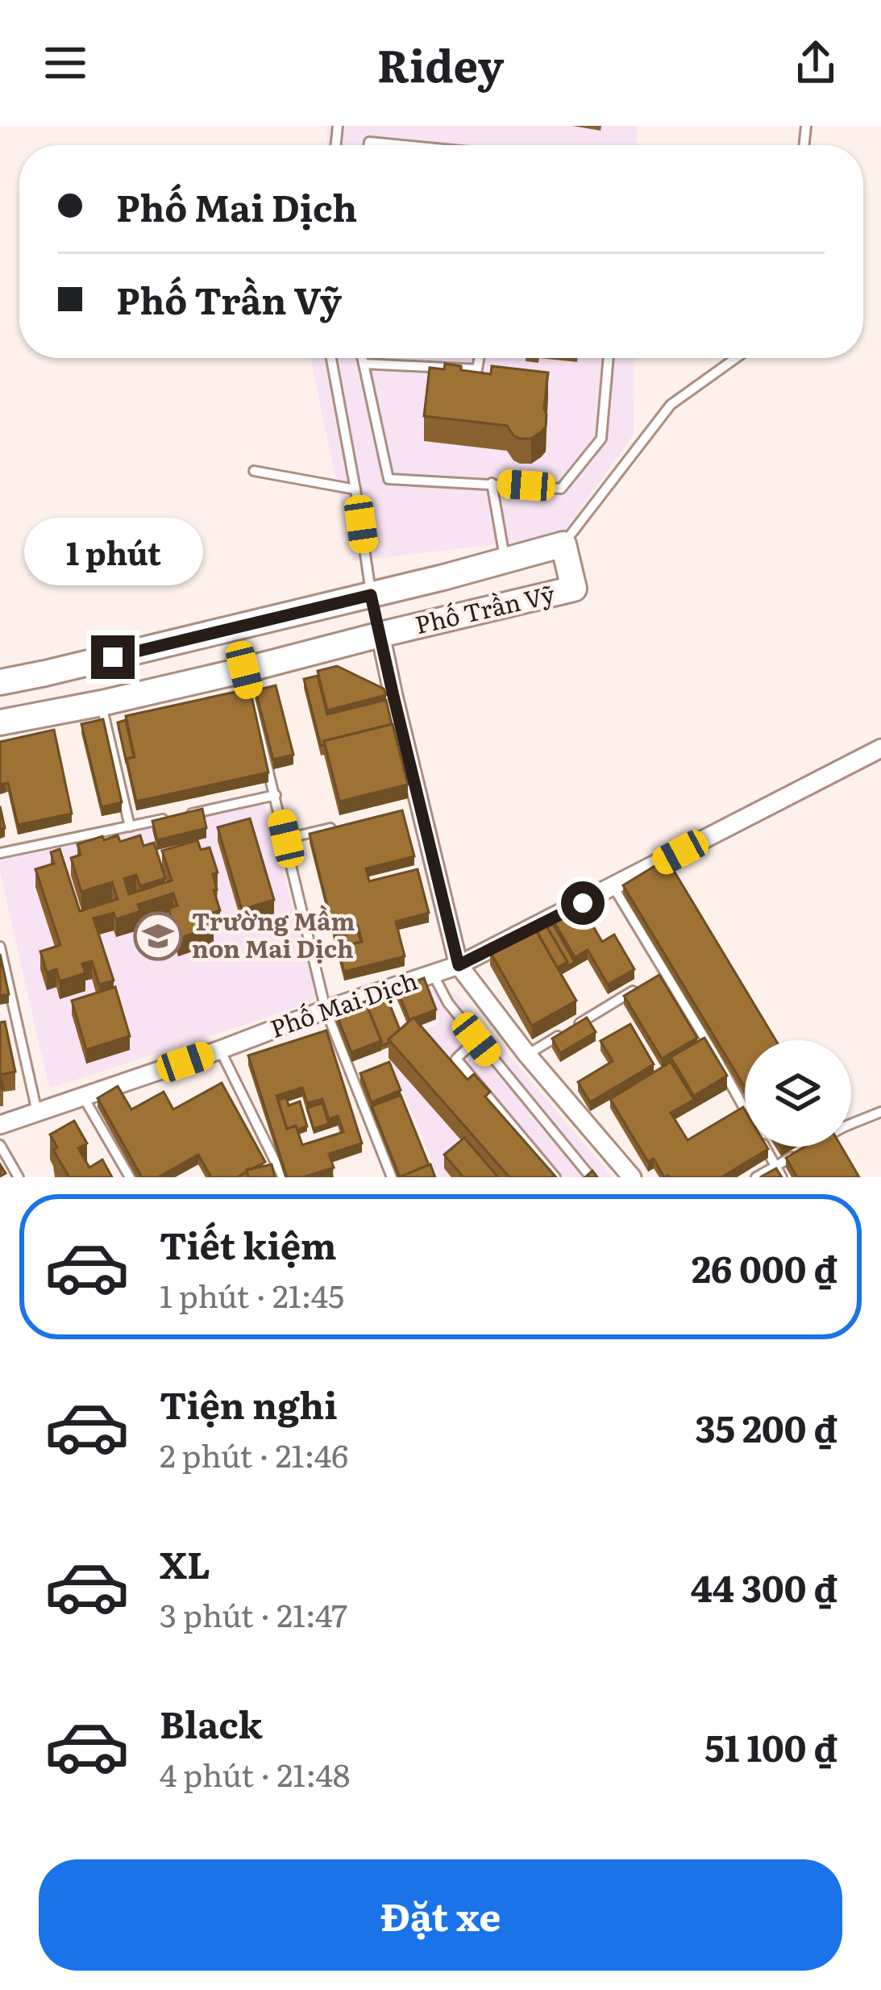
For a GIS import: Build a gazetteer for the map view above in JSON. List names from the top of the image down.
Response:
{
  "streets": {
    "main road": ["Phố Trần Vỹ"],
    "street": ["Phố Mai Dịch"]
  },
  "places": {
    "school or university": ["Trường Mầm non Mai Dịch"]
  },
  "page": {
    "header": "Ridey",
    "banner": ["Phố Mai Dịch", "Phố Trần Vỹ"],
    "bubble": "1 phút",
    "list": [
      {
        "name": "Tiết kiệm",
        "note": "1 phút · 21:45",
        "value": "26 000 ₫"
      },
      {
        "name": "Tiện nghi",
        "note": "2 phút · 21:46",
        "value": "35 200 ₫"
      },
      {
        "name": "XL",
        "note": "3 phút · 21:47",
        "value": "44 300 ₫"
      },
      {
        "name": "Black",
        "note": "4 phút · 21:48",
        "value": "51 100 ₫"
      }
    ],
    "buttons": "Đặt xe"
  }
}
